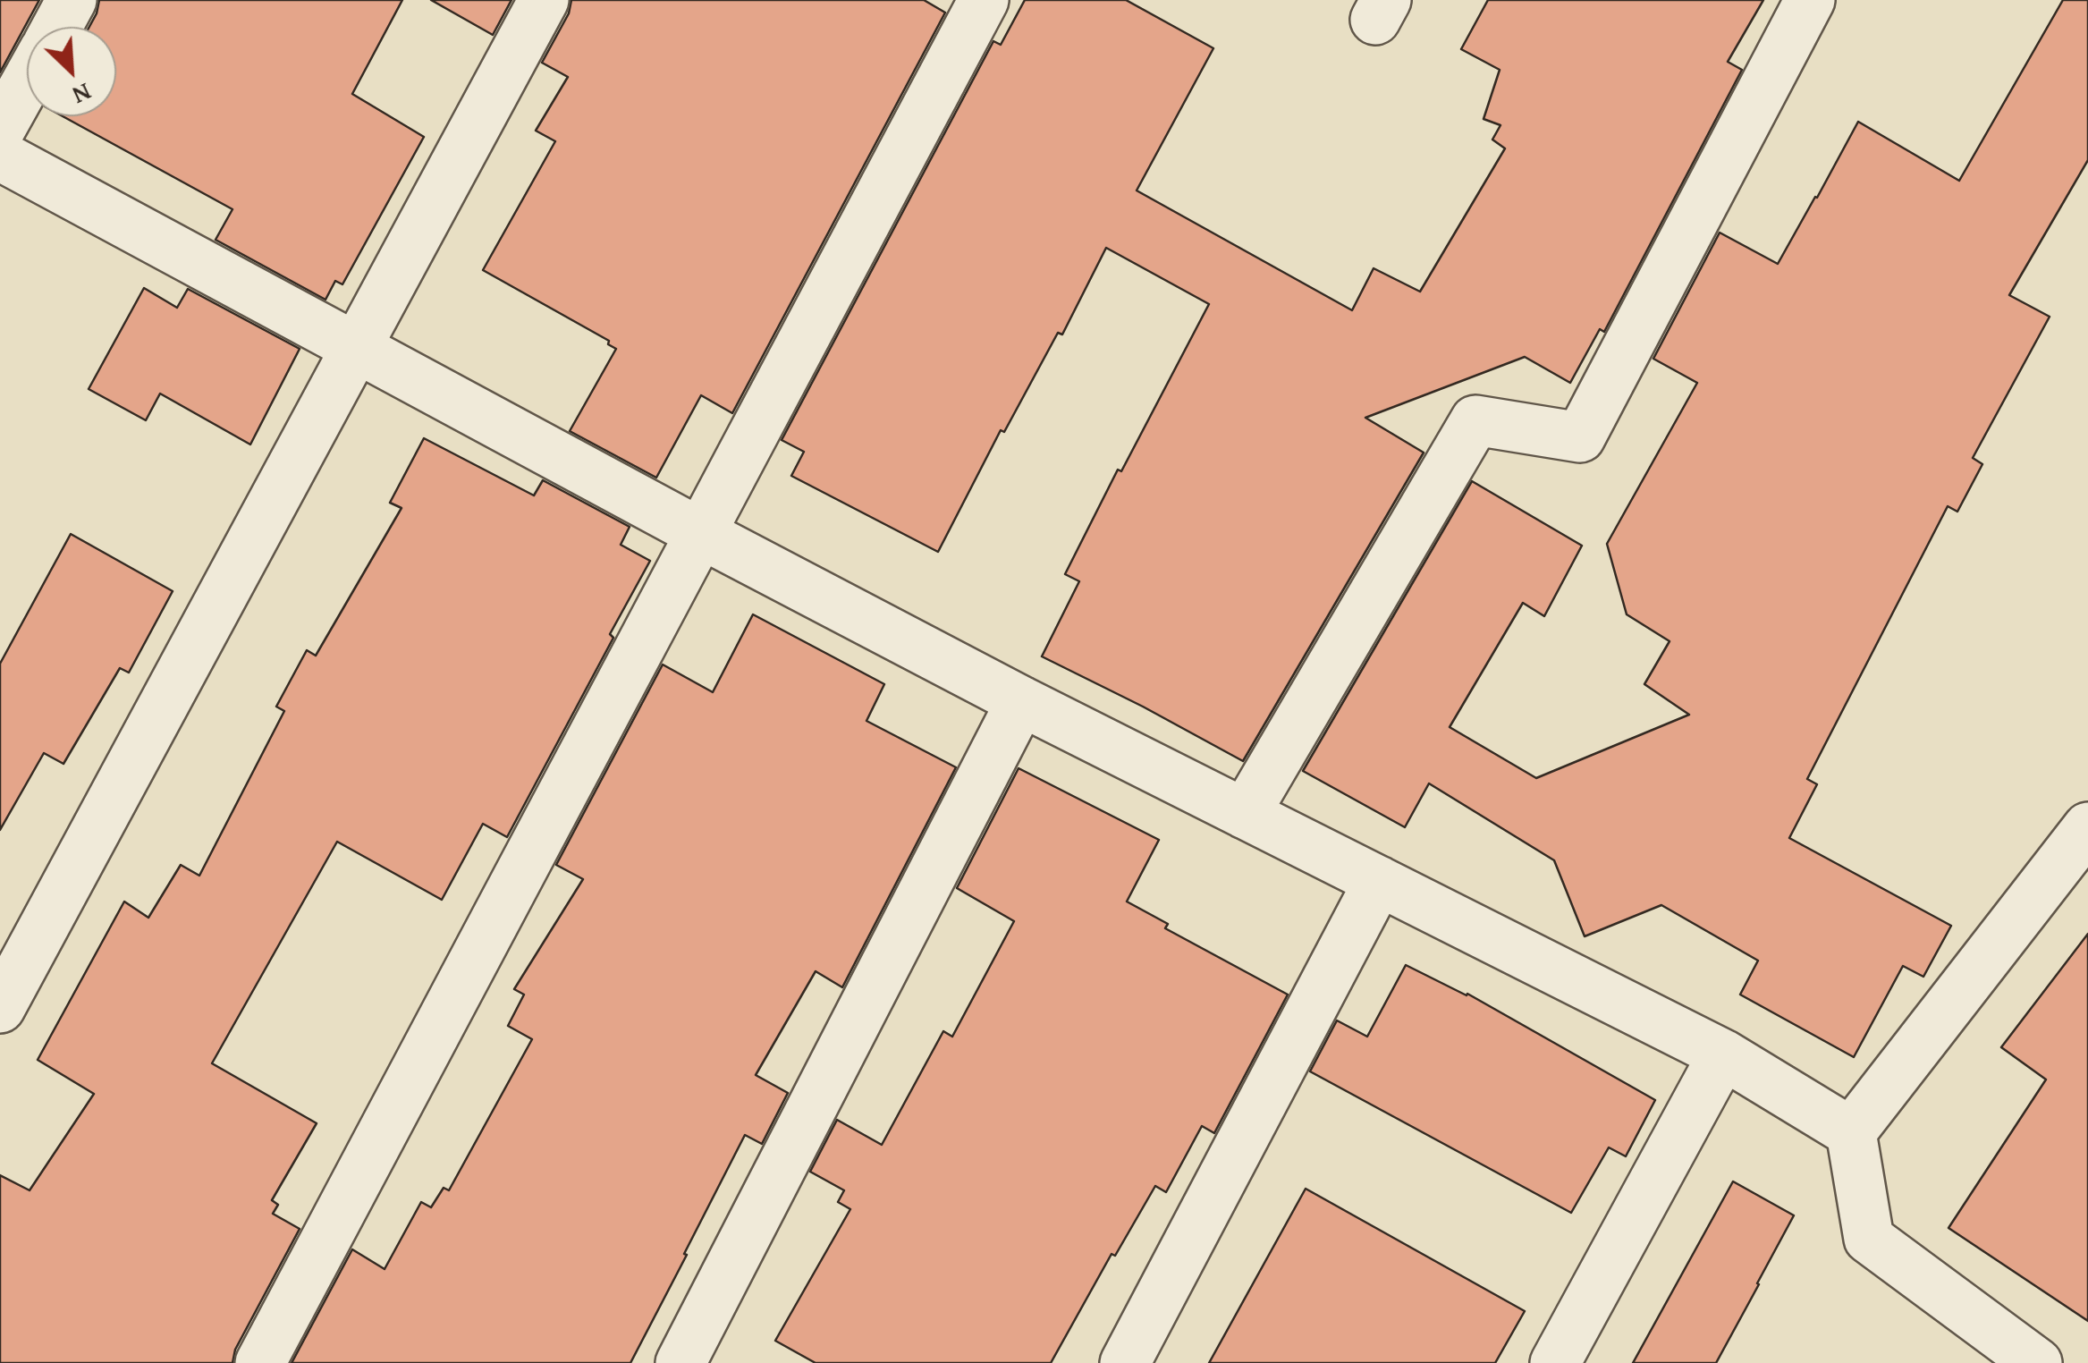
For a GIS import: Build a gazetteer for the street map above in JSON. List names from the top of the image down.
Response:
{
  "north": "bottom right"
}
